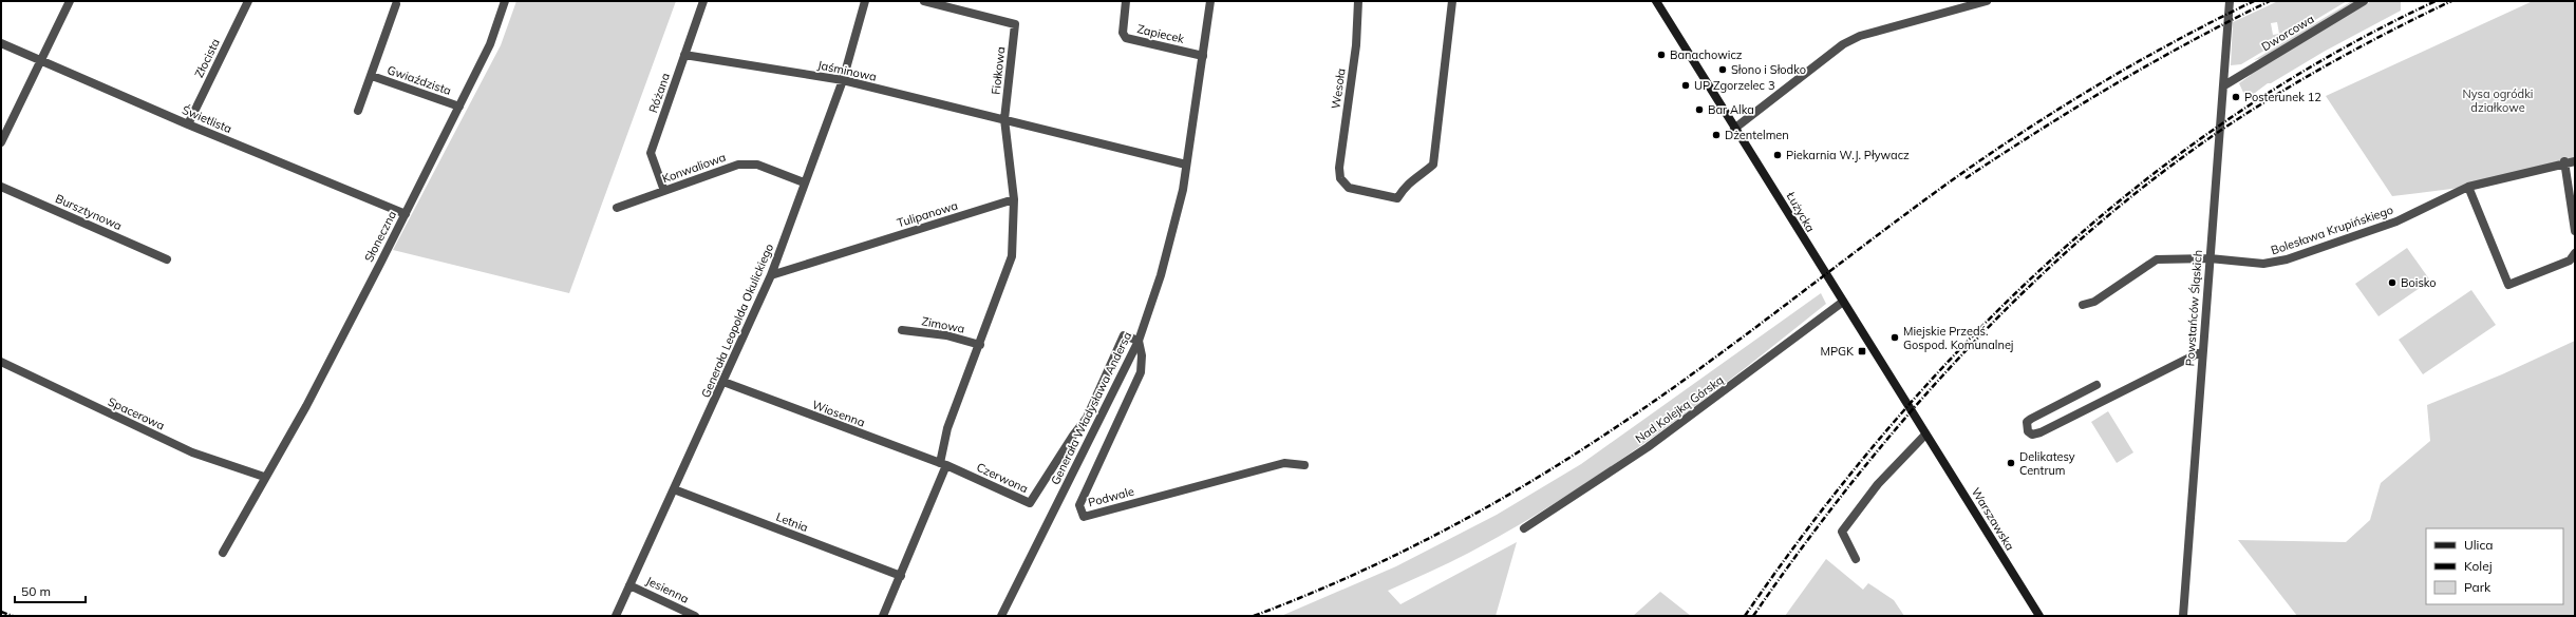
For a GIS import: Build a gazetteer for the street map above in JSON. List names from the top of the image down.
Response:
{
  "streets": {
    "main road": ["Łużycka", "Warszawska"],
    "street": [
      "Dworcowa",
      "Zapiecek",
      "Złocista",
      "Jaśminowa",
      "Fiołkowa",
      "Gwiaździsta",
      "Wesoła",
      "Różana",
      "Świetlista",
      "Konwaliowa",
      "Bursztynowa",
      "Tulipanowa",
      "Bolesława Krupińskiego",
      "Słoneczna",
      "Powstańców Śląskich",
      "Generała Leopolda Okulickiego",
      "Zimowa",
      "Generała Władysława Andersa",
      "Nad Kolejką Górską",
      "Spacerowa",
      "Wiosenna",
      "Czerwona",
      "Podwale",
      "Letnia",
      "Jesienna"
    ]
  },
  "crossings": [
    ["Dworcowa", "Powstańców Śląskich"],
    ["Zapiecek", "Generała Władysława Andersa"],
    ["Złocista", "Świetlista"],
    ["Jaśminowa", "Fiołkowa"],
    ["Jaśminowa", "Różana"],
    ["Jaśminowa", "Generała Leopolda Okulickiego"],
    ["Jaśminowa", "Generała Władysława Andersa"],
    ["Gwiaździsta", "Słoneczna"],
    ["Różana", "Konwaliowa"],
    ["Świetlista", "Słoneczna"],
    ["Konwaliowa", "Generała Leopolda Okulickiego"],
    ["Łużycka", "Nad Kolejką Górską"],
    ["Łużycka", "Warszawska"],
    ["Tulipanowa", "Generała Leopolda Okulickiego"],
    ["Bolesława Krupińskiego", "Powstańców Śląskich"],
    ["Słoneczna", "Spacerowa"],
    ["Generała Leopolda Okulickiego", "Wiosenna"],
    ["Generała Leopolda Okulickiego", "Letnia"],
    ["Generała Leopolda Okulickiego", "Jesienna"],
    ["Generała Władysława Andersa", "Czerwona"],
    ["Generała Władysława Andersa", "Podwale"],
    ["Wiosenna", "Czerwona"],
    ["Czerwona", "Podwale"]
  ],
  "parks": ["Nysa ogródki działkowe"],
  "places": {
    "other": [
      "Banachowicz",
      "Słono i Słodko",
      "UP Zgorzelec 3",
      "Posterunek 12",
      "Bar Alka",
      "Dżentelmen",
      "Piekarnia W.J. Pływacz",
      "Boisko",
      "Miejskie Przedś. Gospod. Komunalnej",
      "Delikatesy Centrum"
    ],
    "transit": ["MPGK"]
  },
  "legend": ["Ulica", "Kolej", "Park"],
  "scale_bar": "50 m"
}
